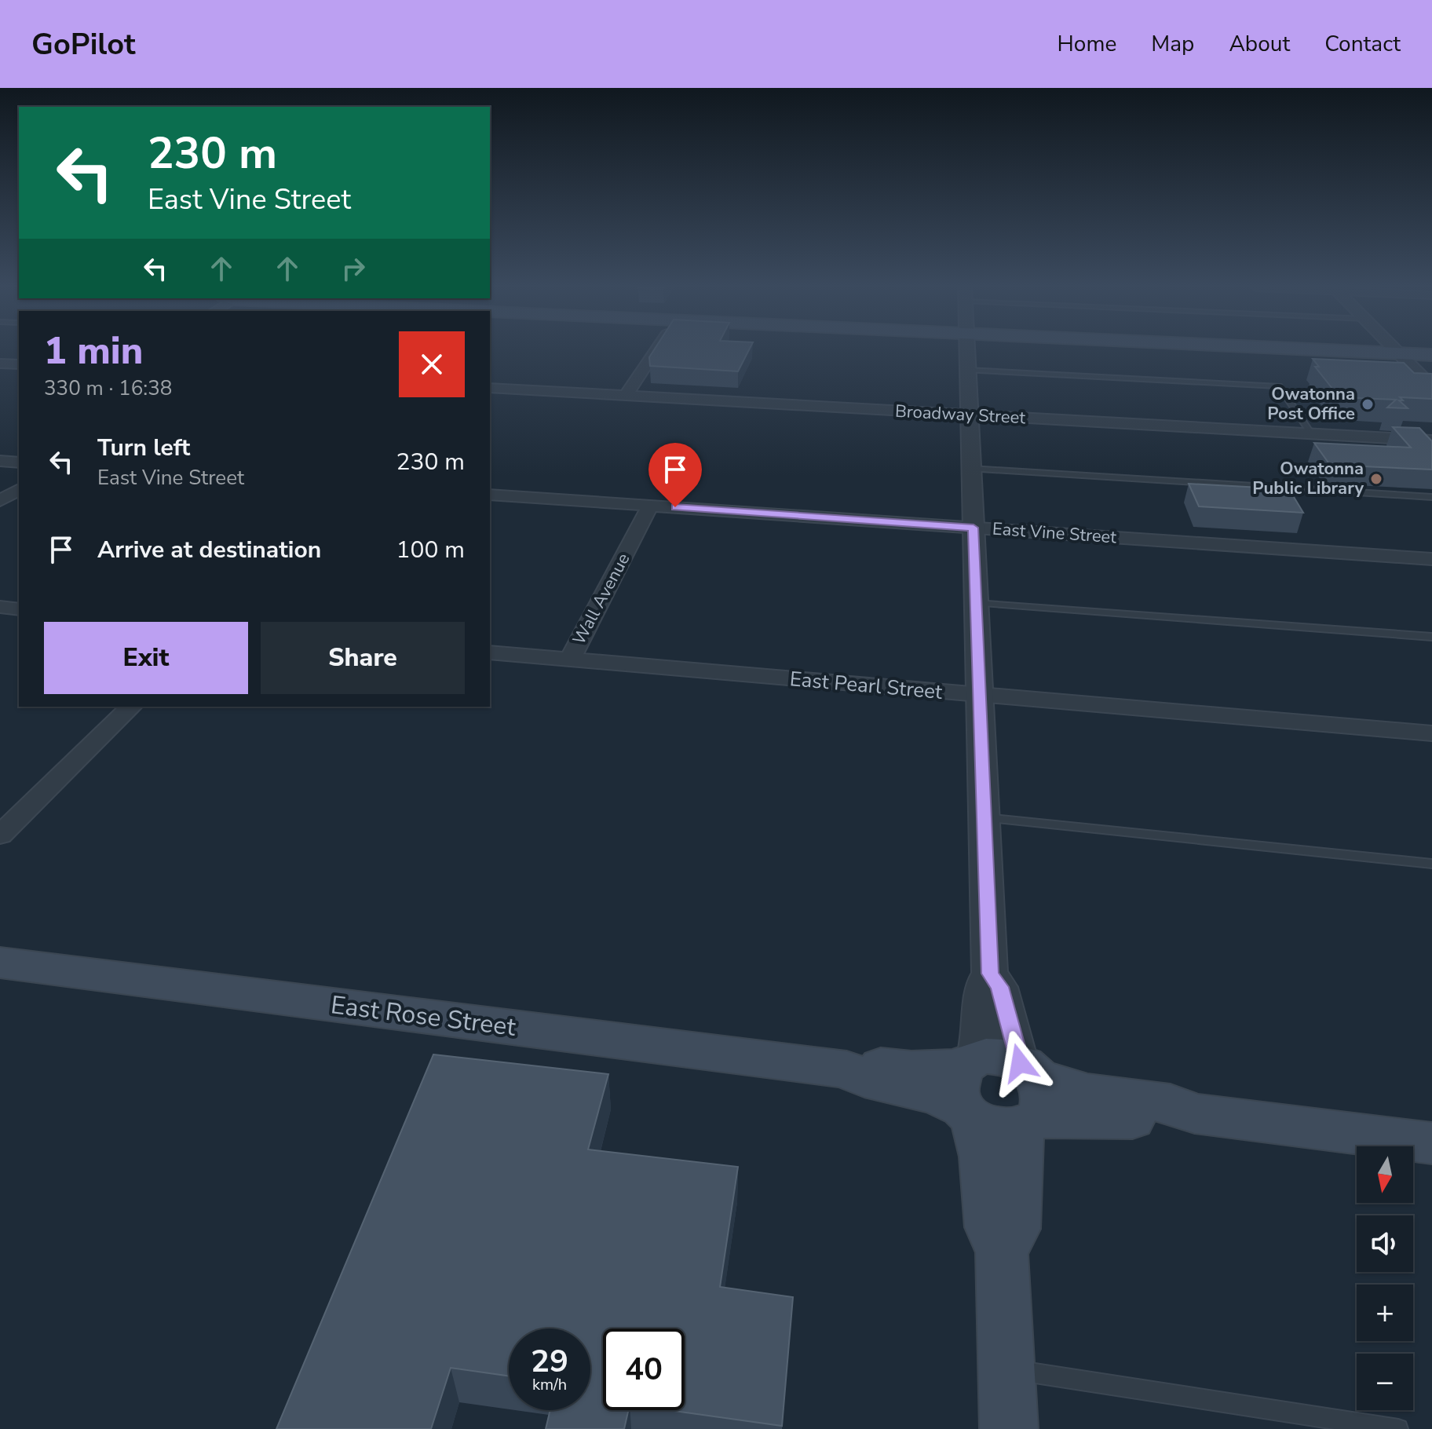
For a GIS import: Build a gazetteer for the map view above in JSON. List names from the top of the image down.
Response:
{
  "streets": {
    "main road": ["East Rose Street"],
    "street": [
      "Broadway Street",
      "East Vine Street",
      "Wall Avenue",
      "East Pearl Street"
    ]
  },
  "crossings": [
    ["East Vine Street", "Wall Avenue"],
    ["Wall Avenue", "East Pearl Street"]
  ],
  "places": ["Owatonna Post Office", "Owatonna Public Library"],
  "north": "bottom",
  "page": {
    "header": "GoPilot",
    "nav": [
      "Home",
      "Map",
      "About",
      "Contact"
    ],
    "turn": ["230 m", "East Vine Street"],
    "heading": ["1 min", "330 m · 16:38"],
    "list": [
      {
        "name": "Turn left",
        "note": "East Vine Street",
        "value": "230 m"
      },
      {
        "name": "Arrive at destination",
        "value": "100 m"
      }
    ],
    "buttons": ["Exit", "Share"],
    "map_buttons": ["+", "−"],
    "speed": "29 km/h",
    "limit": "40"
  }
}
